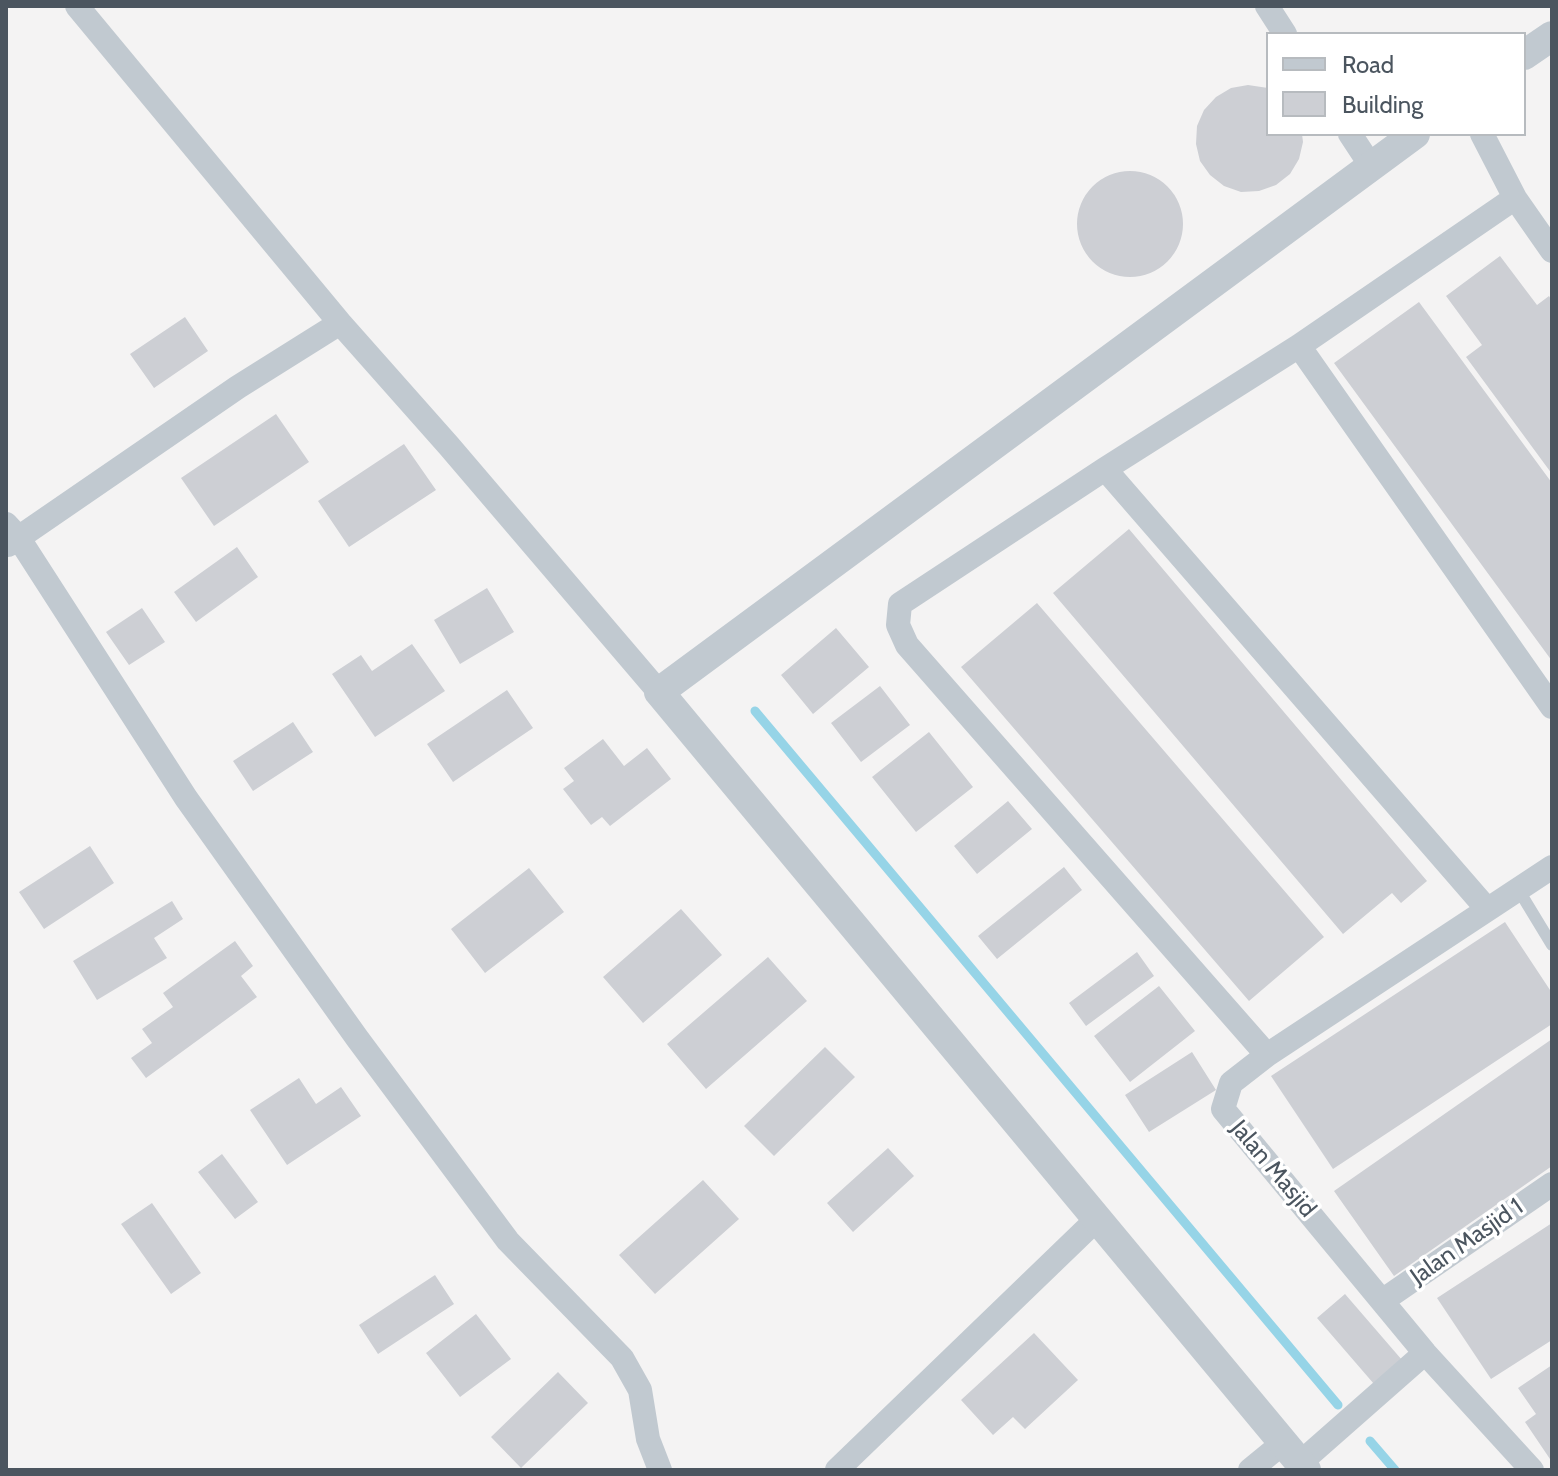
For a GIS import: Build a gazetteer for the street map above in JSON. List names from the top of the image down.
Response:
{
  "streets": {
    "street": ["Jalan Masjid", "Jalan Masjid 1"]
  },
  "crossings": [
    ["Jalan Masjid", "Jalan Masjid 1"]
  ],
  "legend": ["Road", "Building"]
}
